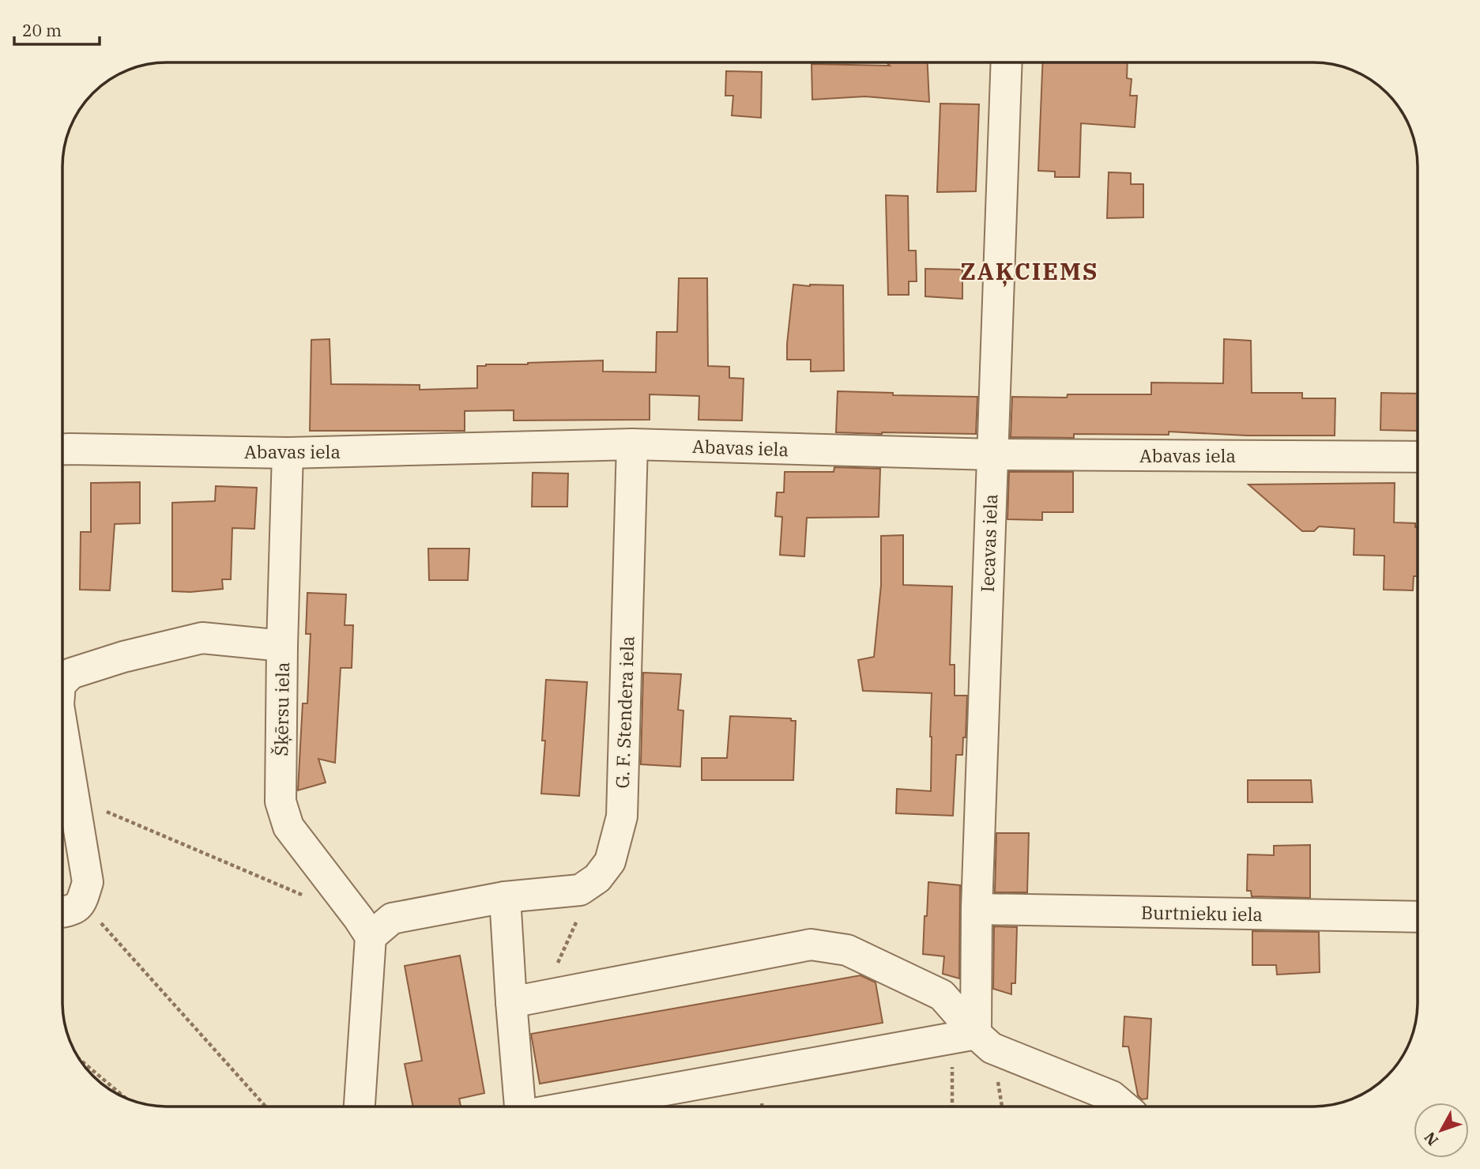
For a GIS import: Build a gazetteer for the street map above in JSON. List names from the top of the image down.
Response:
{
  "streets": {
    "street": [
      "Abavas iela",
      "Iecavas iela",
      "Šķērsu iela",
      "G. F. Stendera iela",
      "Burtnieku iela"
    ]
  },
  "crossings": [
    ["Abavas iela", "Iecavas iela"],
    ["Abavas iela", "Šķērsu iela"],
    ["Abavas iela", "G. F. Stendera iela"],
    ["Iecavas iela", "Burtnieku iela"]
  ],
  "districts": ["ZAĶCIEMS"],
  "scale_bar": "20 m",
  "north": "bottom left"
}
